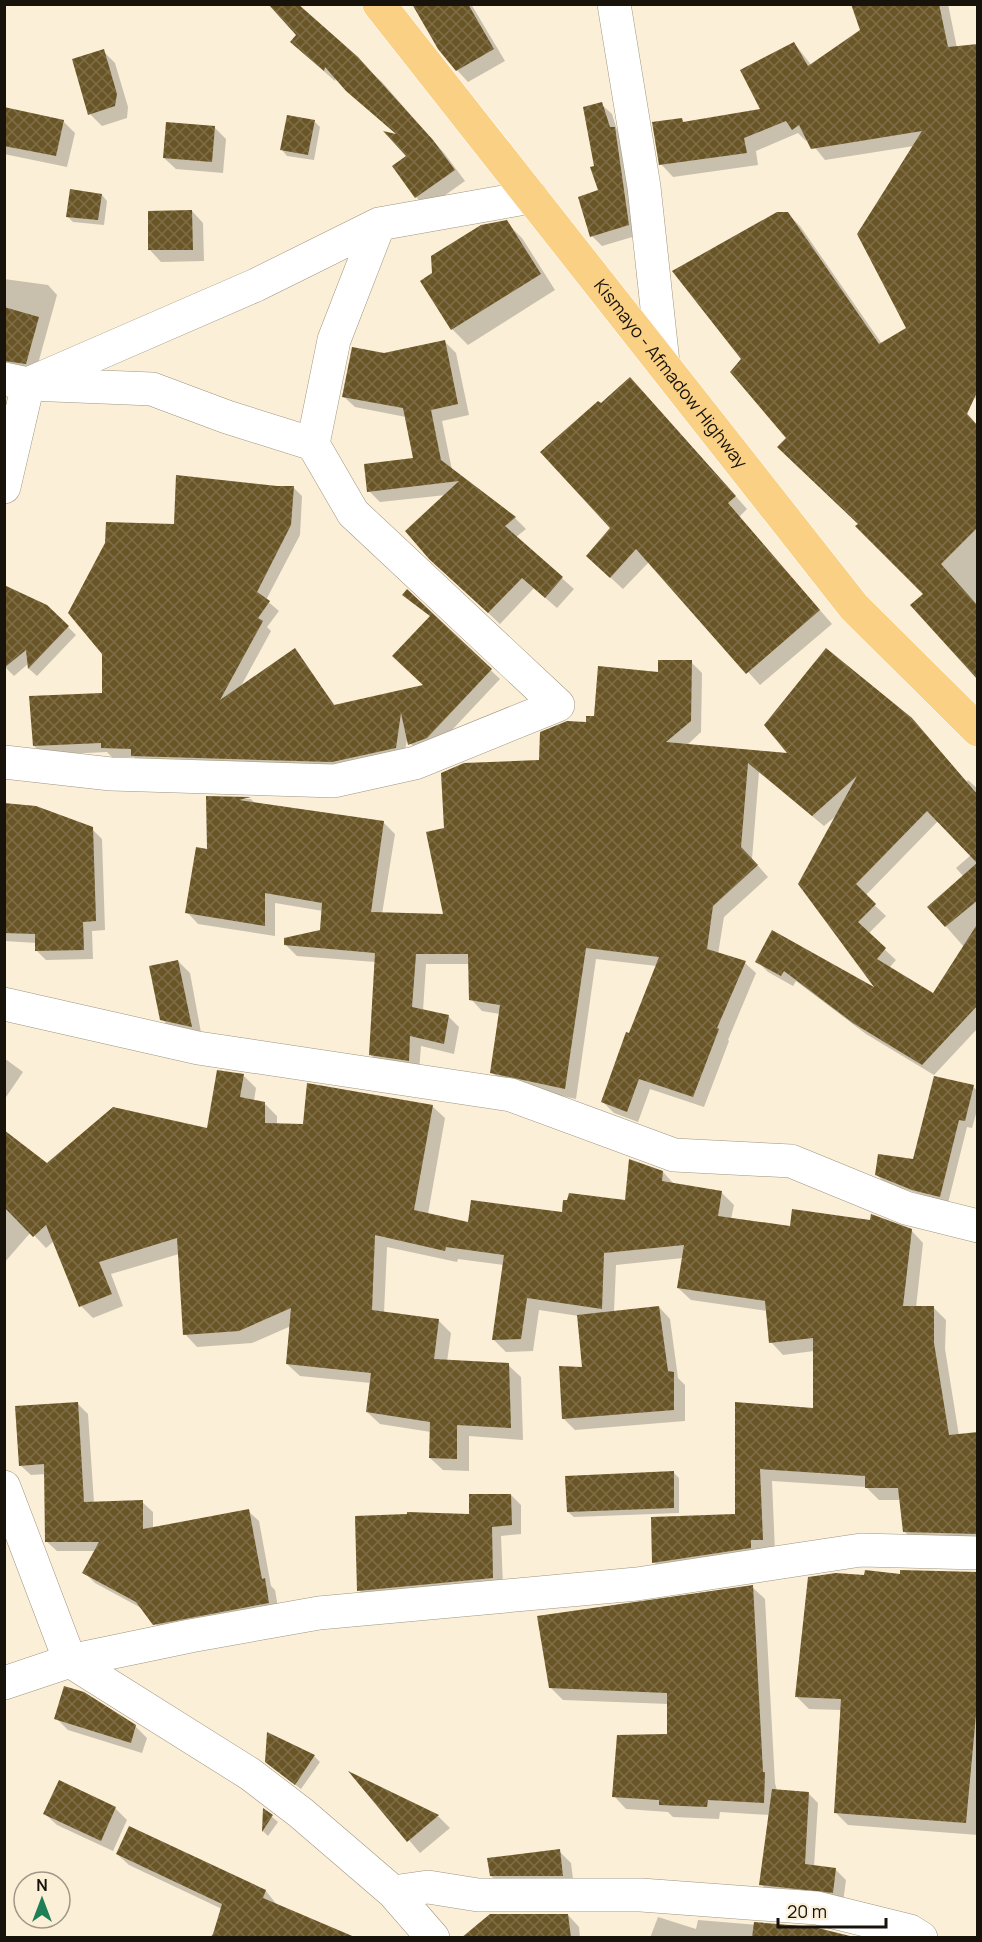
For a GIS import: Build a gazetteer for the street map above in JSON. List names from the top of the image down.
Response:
{
  "streets": {
    "main road": ["Kismayo - Afmadow Highway"]
  },
  "scale_bar": "20 m",
  "north": "top"
}
